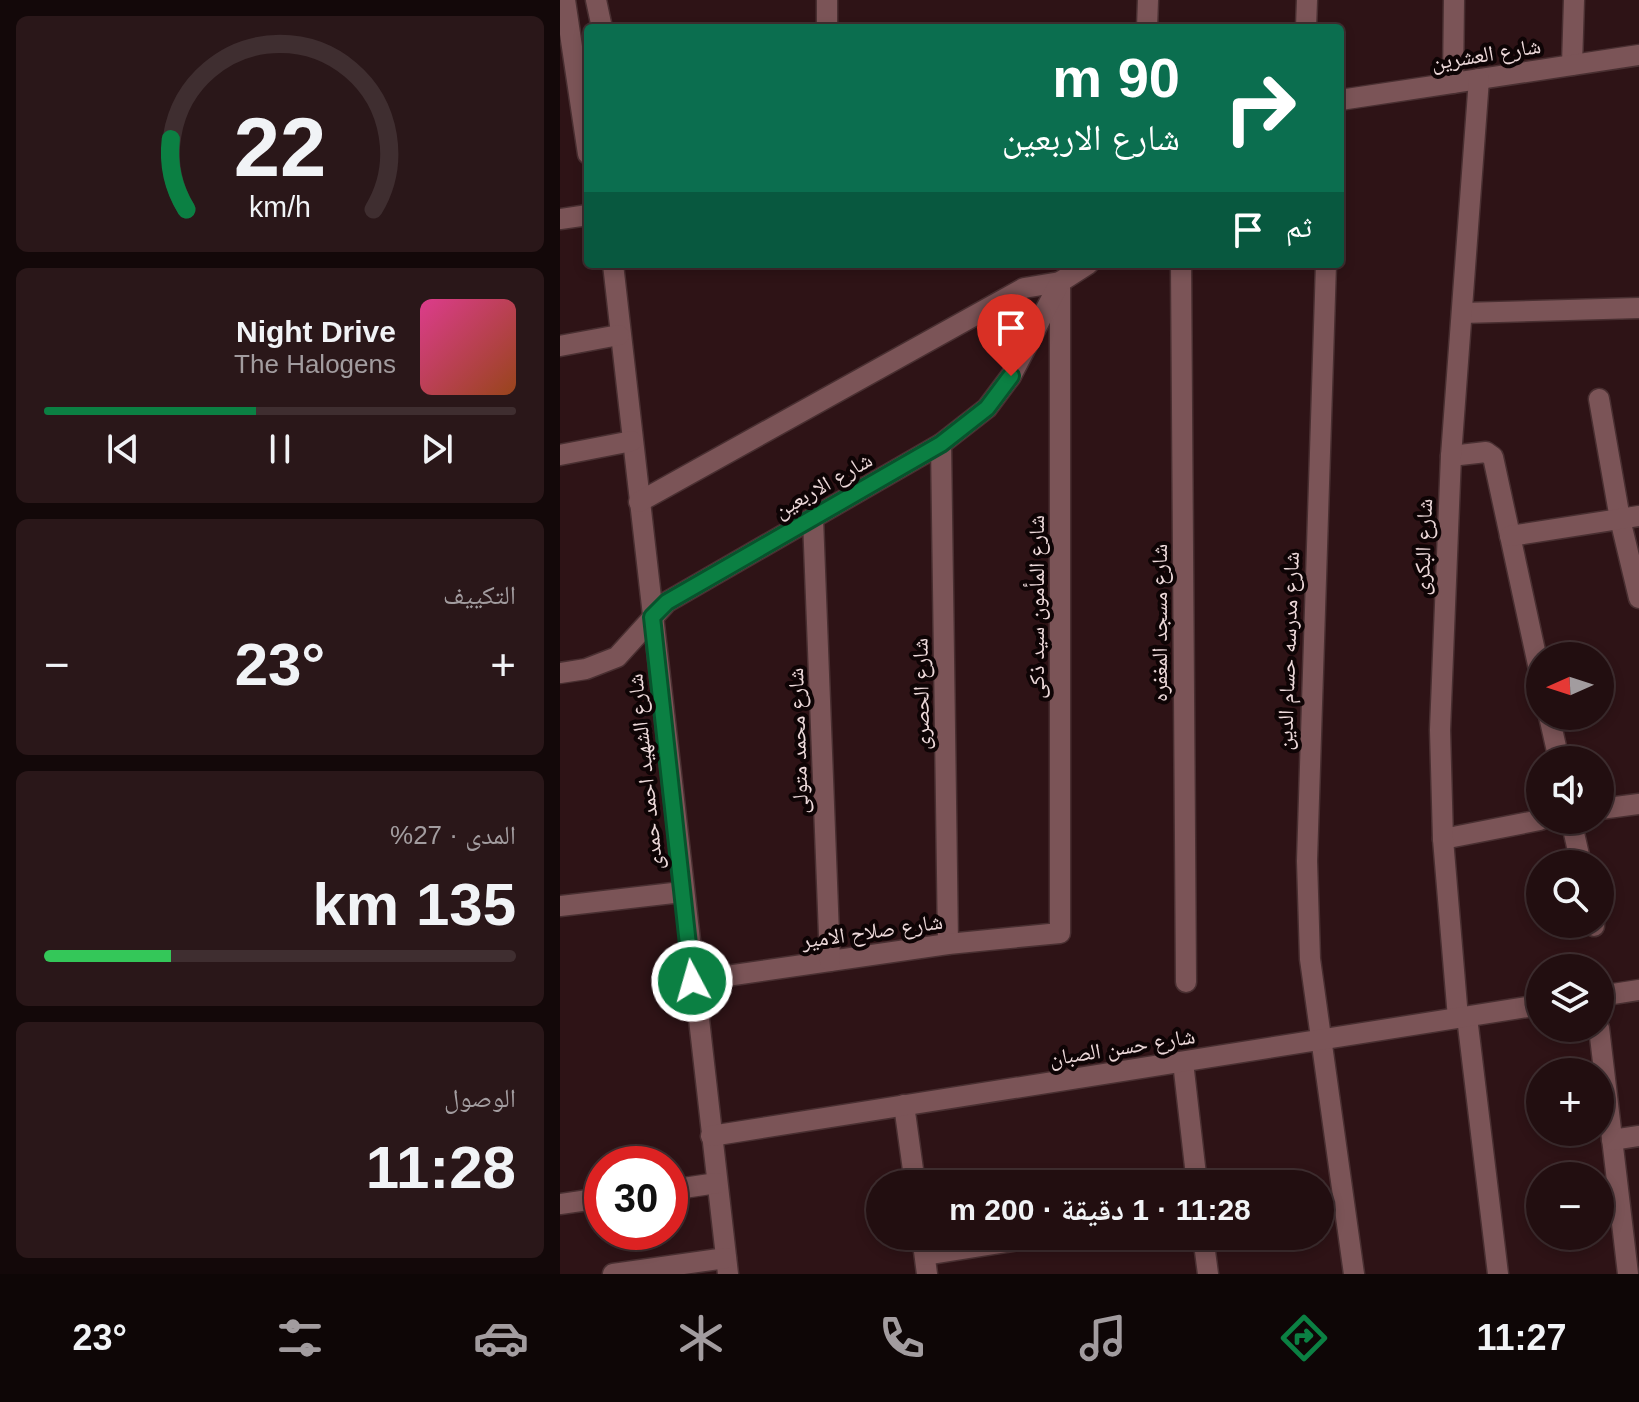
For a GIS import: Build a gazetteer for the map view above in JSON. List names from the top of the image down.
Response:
{
  "streets": {
    "street": [
      "شارع العشرين",
      "شارع الاربعين",
      "شارع البكرى",
      "شارع المأمون سيد ذكى",
      "شارع مسجد المغفره",
      "شارع مدرسه حسام الدين",
      "شارع الحصرى",
      "شارع محمد متولى",
      "شارع الشهيد احمد حمدى",
      "شارع صلاح الامير",
      "شارع حسن الصبان"
    ]
  },
  "crossings": [
    ["شارع العشرين", "شارع البكرى"],
    ["شارع الاربعين", "شارع المأمون سيد ذكى"],
    ["شارع الاربعين", "شارع الحصرى"],
    ["شارع الاربعين", "شارع محمد متولى"],
    ["شارع الاربعين", "شارع الشهيد احمد حمدى"],
    ["شارع البكرى", "شارع حسن الصبان"],
    ["شارع المأمون سيد ذكى", "شارع صلاح الامير"],
    ["شارع مدرسه حسام الدين", "شارع حسن الصبان"],
    ["شارع الحصرى", "شارع صلاح الامير"],
    ["شارع محمد متولى", "شارع صلاح الامير"],
    ["شارع الشهيد احمد حمدى", "شارع صلاح الامير"],
    ["شارع الشهيد احمد حمدى", "شارع حسن الصبان"]
  ],
  "north": "left",
  "page": {
    "turn": ["90 m", "شارع الاربعين"],
    "then": "ثم",
    "song": ["Night Drive", "The Halogens"],
    "tile": [
      "التكييف",
      ["المدى · 27%", "135 km"],
      ["الوصول", "11:28"]
    ],
    "heat": ["−", "23°", "+"],
    "map_buttons": ["+", "−"],
    "limit": "30",
    "trip": "11:28 · 1 دقيقة · 200 m",
    "tabs": ["11:27", "23°"],
    "gauge": ["22", "km/h"]
  }
}
